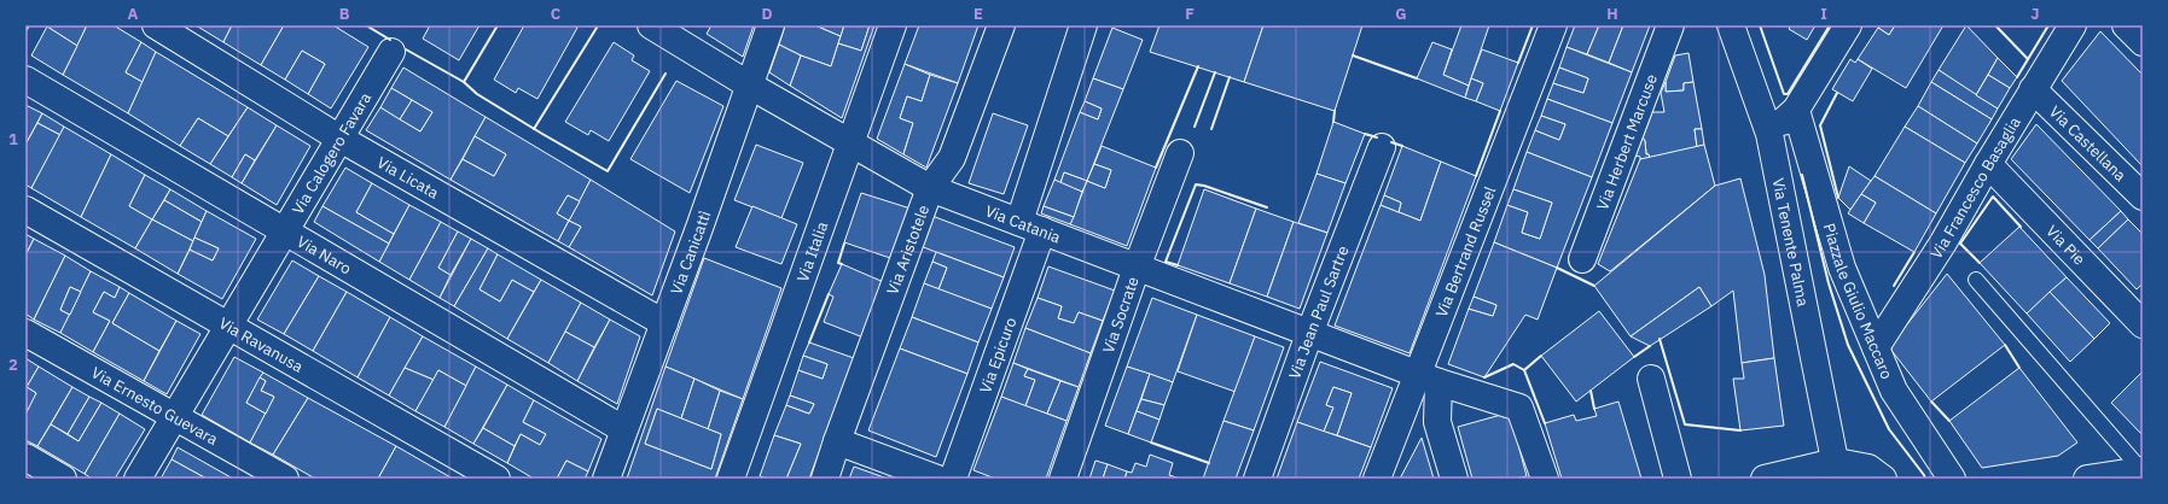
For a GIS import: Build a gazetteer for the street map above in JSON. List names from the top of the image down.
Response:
{
  "streets": {
    "street": [
      "Via Herbert Marcuse",
      "Via Castellana",
      "Via Calogero Favara",
      "Via Licata",
      "Via Francesco Basaglia",
      "Via Catania",
      "Via Tenente Palma",
      "Via Pie",
      "Via Aristotele",
      "Via Italia",
      "Via Bertrand Russel",
      "Via Canicattì",
      "Via Naro",
      "Piazzale Giulio Maccaro",
      "Via Jean Paul Sartre",
      "Via Socrate",
      "Via Ravanusa",
      "Via Epicuro",
      "Via Ernesto Guevara"
    ]
  },
  "crossings": [
    ["Via Castellana", "Via Francesco Basaglia"],
    ["Via Calogero Favara", "Via Licata"],
    ["Via Calogero Favara", "Via Naro"],
    ["Via Calogero Favara", "Via Ravanusa"],
    ["Via Calogero Favara", "Via Ernesto Guevara"],
    ["Via Licata", "Via Canicattì"],
    ["Via Francesco Basaglia", "Via Pie"],
    ["Via Francesco Basaglia", "Piazzale Giulio Maccaro"],
    ["Via Catania", "Via Aristotele"],
    ["Via Catania", "Via Italia"],
    ["Via Catania", "Via Bertrand Russel"],
    ["Via Catania", "Via Canicattì"],
    ["Via Catania", "Via Jean Paul Sartre"],
    ["Via Catania", "Via Socrate"],
    ["Via Catania", "Via Epicuro"],
    ["Via Canicattì", "Via Naro"]
  ],
  "grid": {
    "columns": [
      "A",
      "B",
      "C",
      "D",
      "E",
      "F",
      "G",
      "H",
      "I",
      "J"
    ],
    "rows": ["1", "2"]
  }
}
